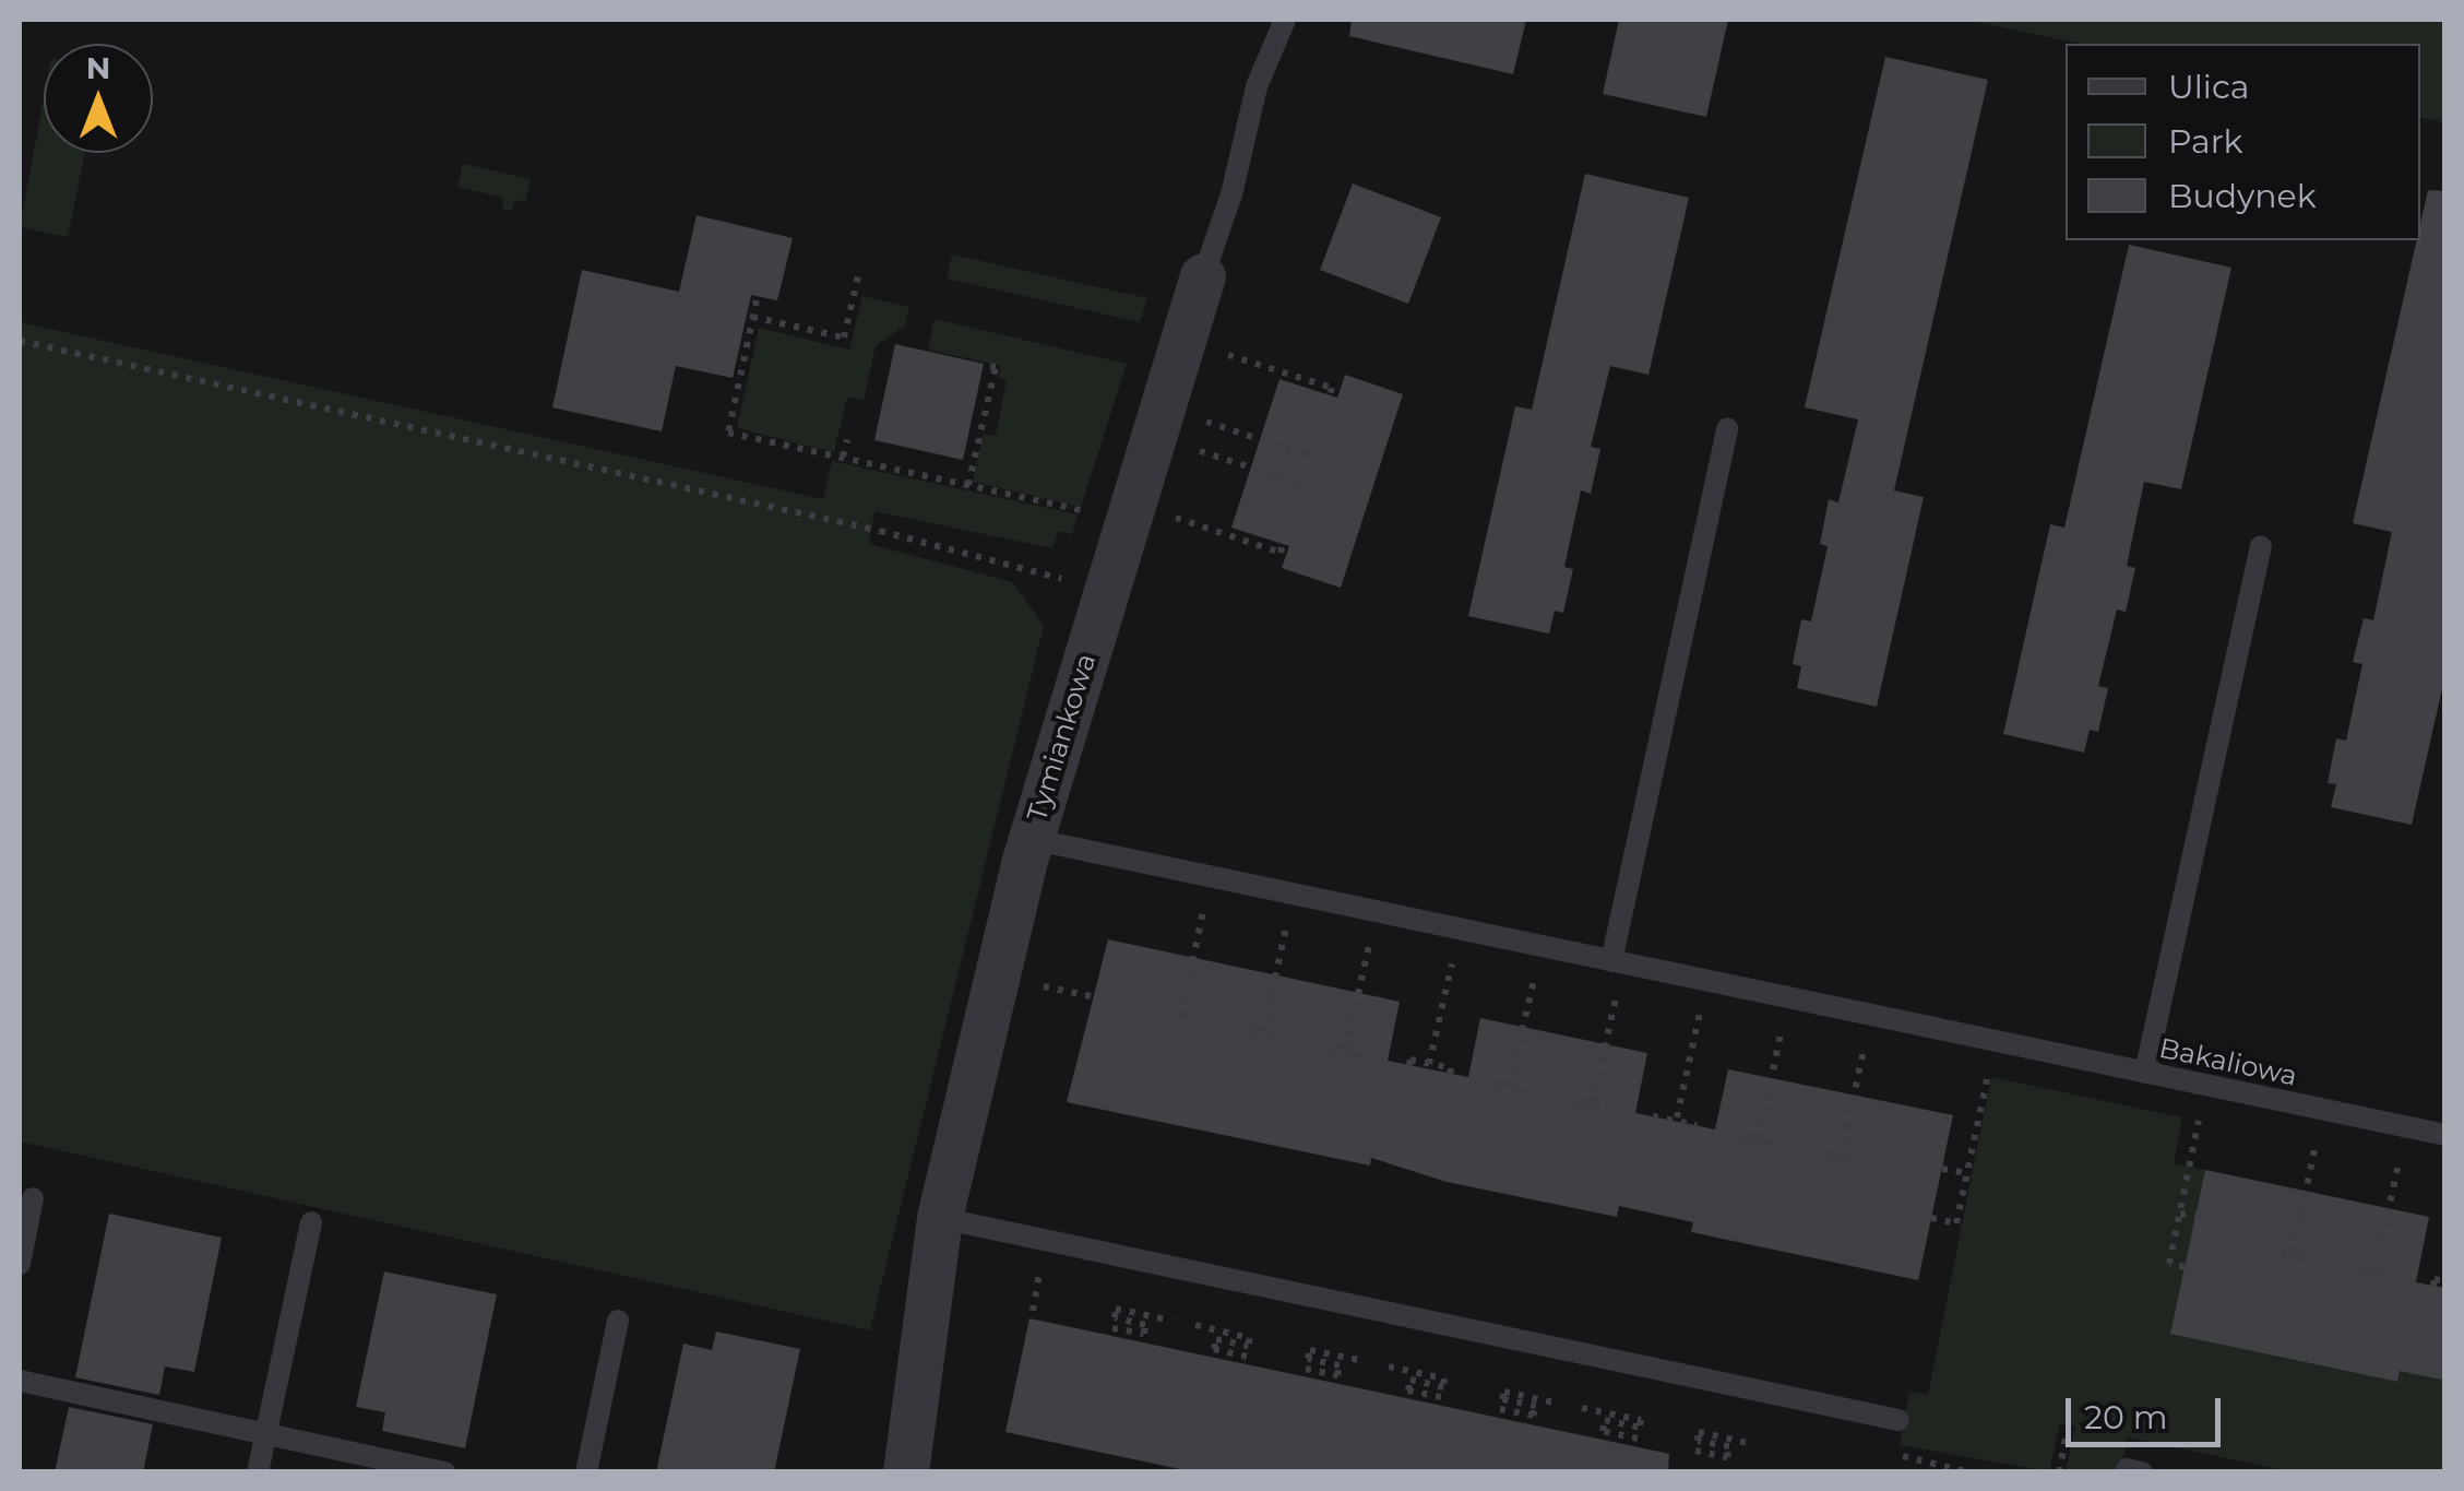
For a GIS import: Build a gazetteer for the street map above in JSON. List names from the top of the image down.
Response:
{
  "streets": {
    "street": ["Tymiankowa"],
    "lane": ["Bakaliowa"]
  },
  "crossings": [
    ["Tymiankowa", "Bakaliowa"]
  ],
  "legend": ["Ulica", "Park", "Budynek"],
  "scale_bar": "20 m",
  "north": "top"
}
